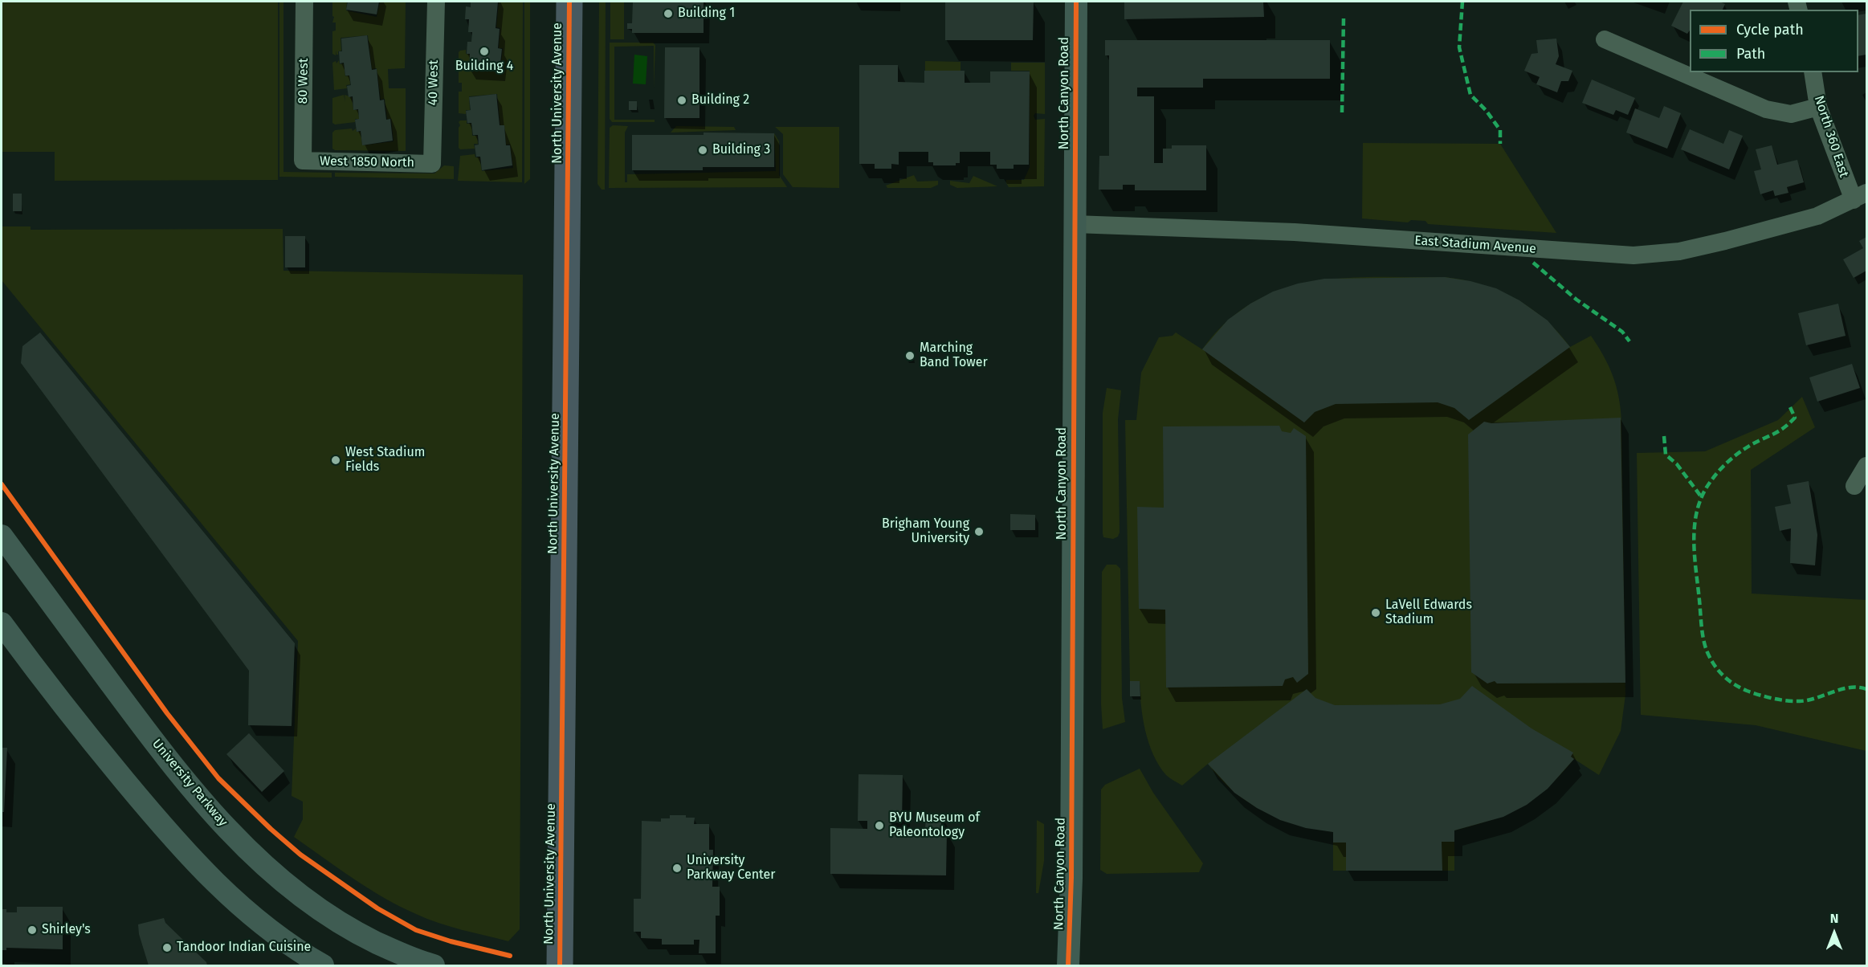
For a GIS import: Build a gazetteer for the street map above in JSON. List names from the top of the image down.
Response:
{
  "streets": {
    "highway": ["North University Avenue"],
    "main road": ["North Canyon Road", "University Parkway"],
    "street": [
      "80 West",
      "40 West",
      "North 360 East",
      "West 1850 North",
      "East Stadium Avenue"
    ]
  },
  "crossings": [
    ["80 West", "West 1850 North"],
    ["40 West", "West 1850 North"],
    ["North Canyon Road", "East Stadium Avenue"],
    ["North 360 East", "East Stadium Avenue"]
  ],
  "places": [
    "Building 1",
    "Building 4",
    "Building 2",
    "Building 3",
    "Marching Band Tower",
    "West Stadium Fields",
    "Brigham Young University",
    "LaVell Edwards Stadium",
    "BYU Museum of Paleontology",
    "University Parkway Center",
    "Shirley's",
    "Tandoor Indian Cuisine"
  ],
  "legend": ["Cycle path", "Path"],
  "north": "top"
}
